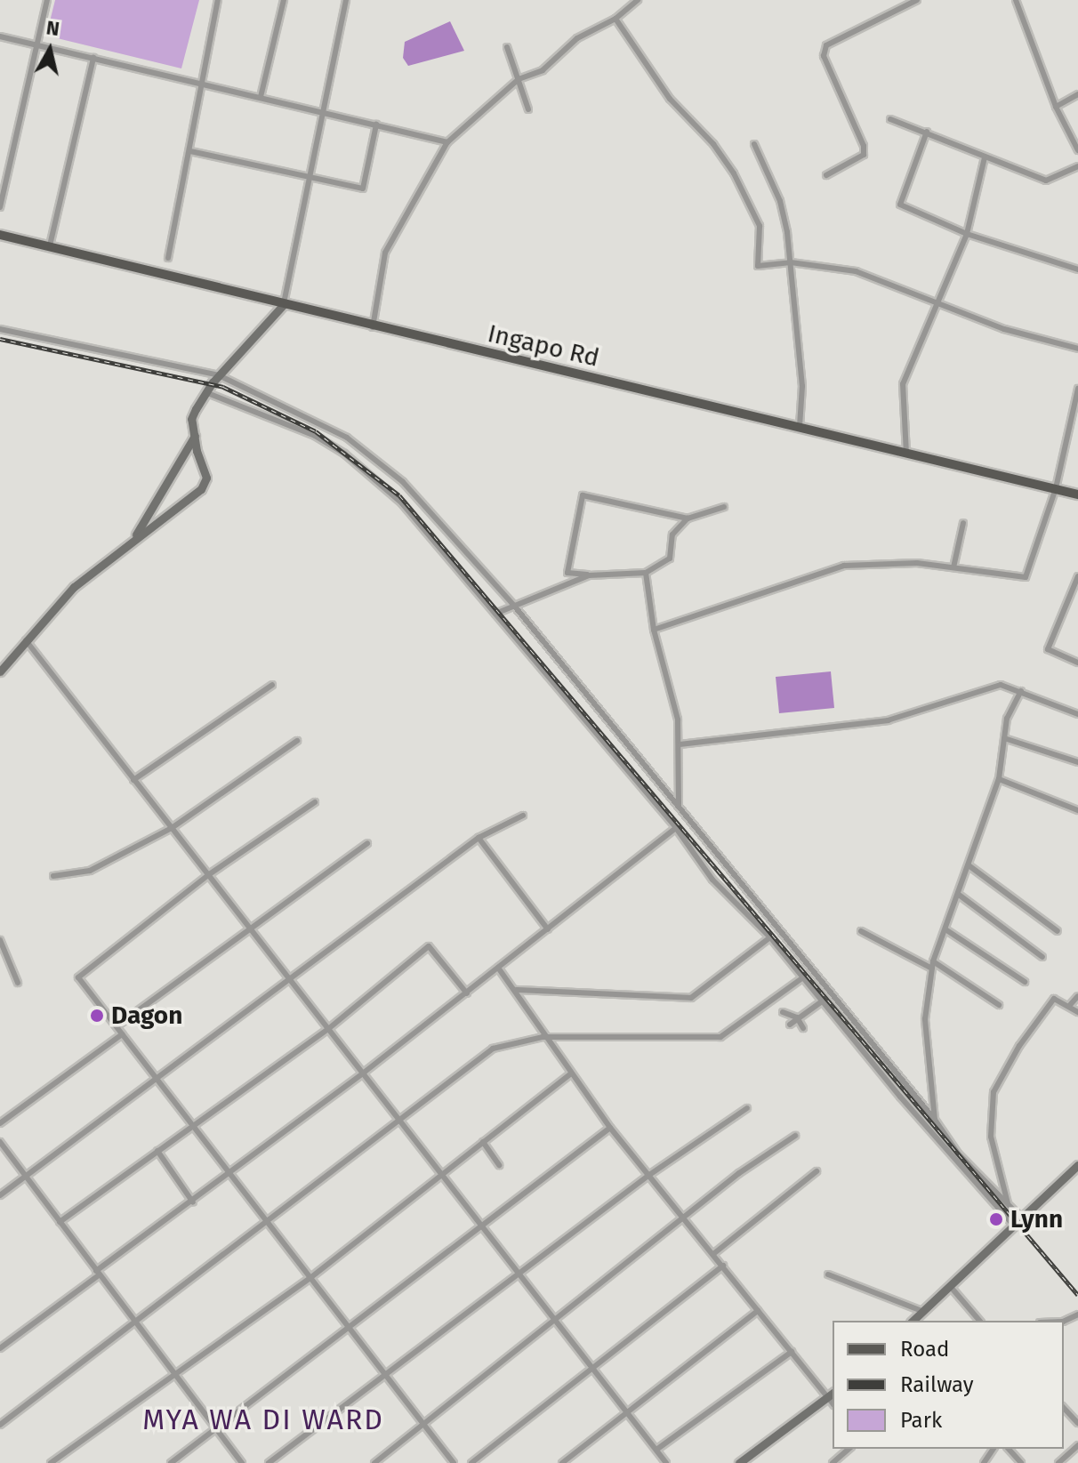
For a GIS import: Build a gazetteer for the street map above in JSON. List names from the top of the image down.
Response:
{
  "streets": {
    "main road": ["Ingapo Rd"]
  },
  "districts": ["MYA WA DI WARD"],
  "places": ["Dagon", "Lynn"],
  "legend": ["Road", "Railway", "Park"],
  "north": "top"
}
